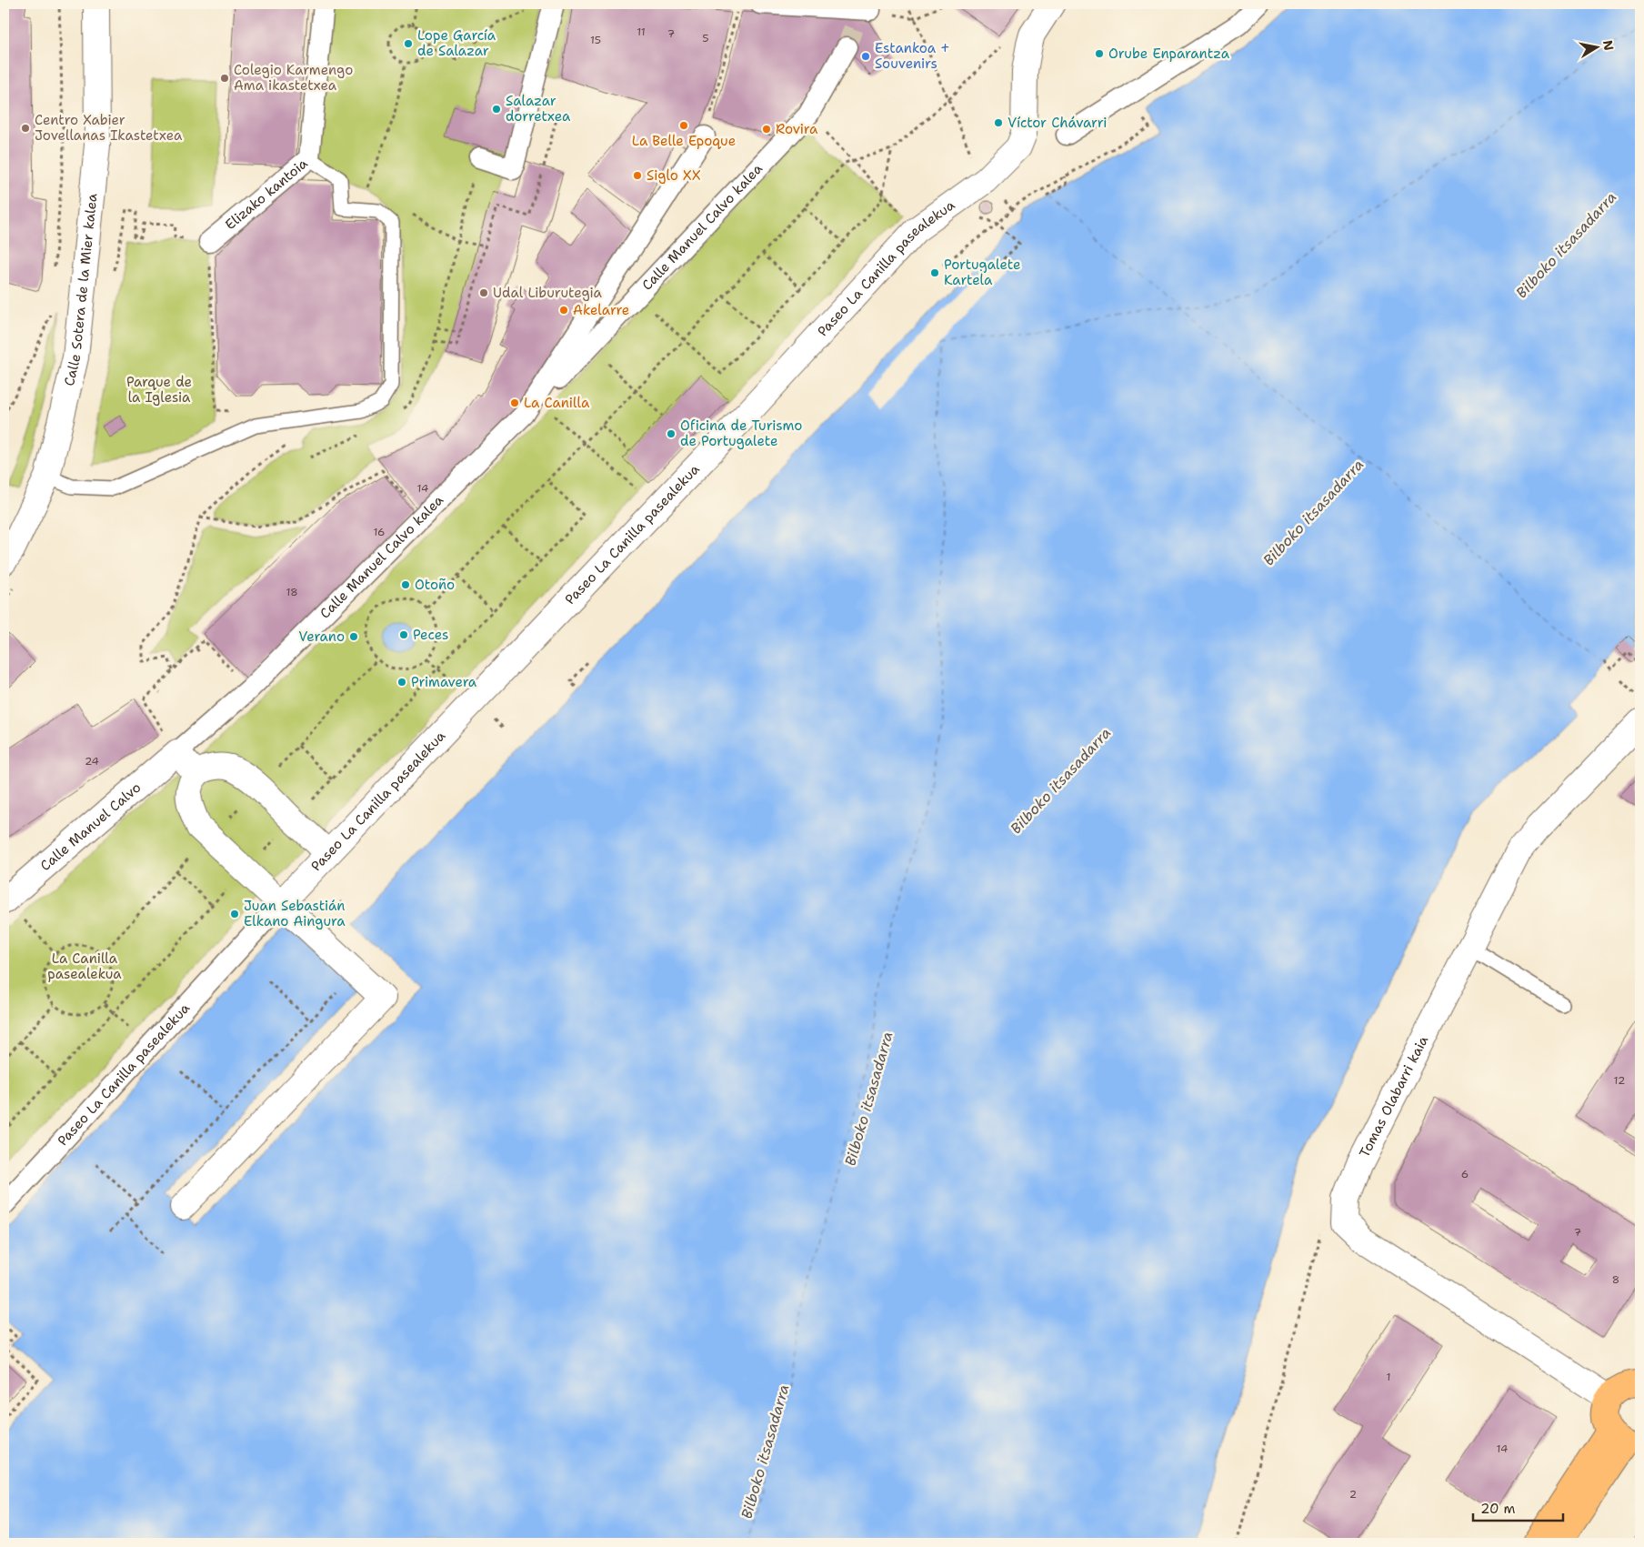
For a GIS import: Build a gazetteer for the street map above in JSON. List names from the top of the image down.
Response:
{
  "streets": {
    "street": [
      "Elizako kantoia",
      "Calle Manuel Calvo kalea",
      "Paseo La Canilla pasealekua",
      "Calle Sotera de la Mier kalea",
      "Calle Manuel Calvo",
      "Tomas Olabarri kaia"
    ]
  },
  "crossings": [
    ["Calle Manuel Calvo kalea", "Calle Manuel Calvo"]
  ],
  "water": ["Bilboko itsasadarra"],
  "parks": ["Parque de la Iglesia", "La Canilla pasealekua"],
  "places": [
    "Lope García de Salazar",
    "Orube Enparantza",
    "Estankoa + Souvenirs",
    "Colegio Karmengo Ama ikastetxea",
    "Salazar dorretxea",
    "Víctor Chávarri",
    "La Belle Epoque",
    "Centro Xabier Jovellanas Ikastetxea",
    "Rovira",
    "Siglo XX",
    "Portugalete Kartela",
    "Udal Liburutegia",
    "Akelarre",
    "La Canilla",
    "Oficina de Turismo de Portugalete",
    "Otoño",
    "Peces",
    "Verano",
    "Primavera",
    "Juan Sebastián Elkano Aingura"
  ],
  "house_numbers": [
    "11",
    "7",
    "5",
    "15",
    "14",
    "16",
    "18",
    "24",
    "12",
    "6",
    "7",
    "8",
    "1",
    "14",
    "2"
  ],
  "scale_bar": "20 m",
  "north": "right"
}
